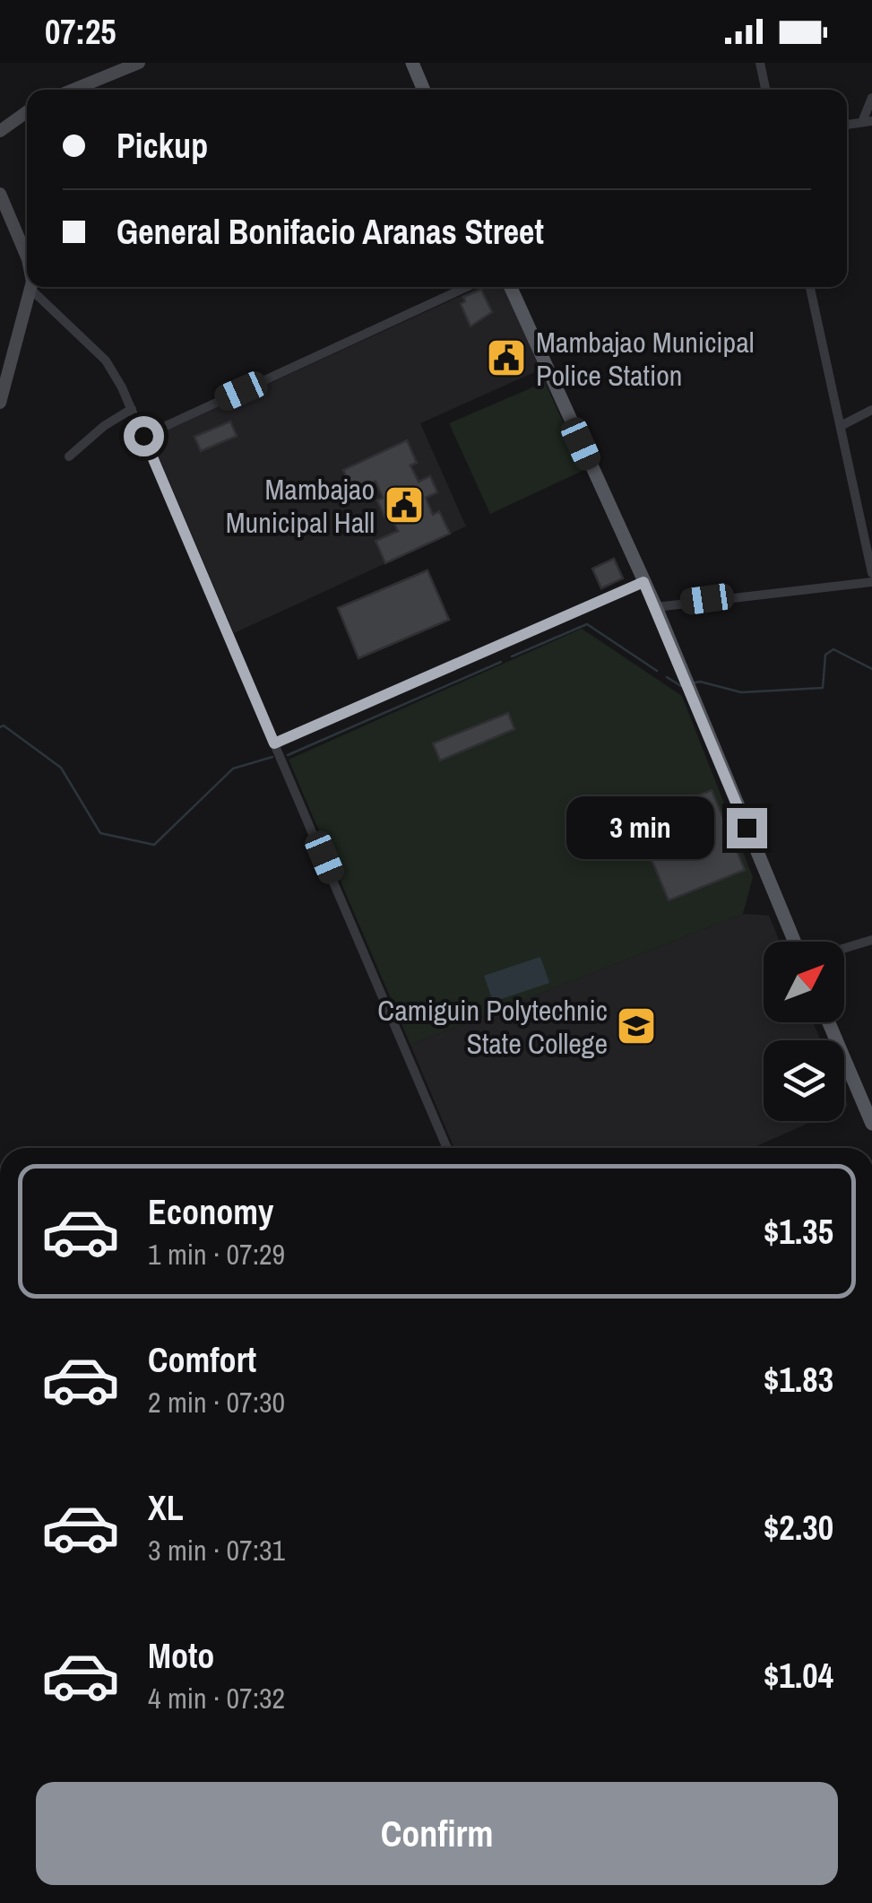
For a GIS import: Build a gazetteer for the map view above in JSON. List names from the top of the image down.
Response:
{
  "places": {
    "public building": ["Mambajao Municipal Police Station", "Mambajao Municipal Hall"],
    "school or university": ["Camiguin Polytechnic State College"]
  },
  "north": "top right",
  "page": {
    "status": "07:25",
    "banner": ["Pickup", "General Bonifacio Aranas Street"],
    "bubble": "3 min",
    "list": [
      {
        "name": "Economy",
        "note": "1 min · 07:29",
        "value": "$1.35"
      },
      {
        "name": "Comfort",
        "note": "2 min · 07:30",
        "value": "$1.83"
      },
      {
        "name": "XL",
        "note": "3 min · 07:31",
        "value": "$2.30"
      },
      {
        "name": "Moto",
        "note": "4 min · 07:32",
        "value": "$1.04"
      }
    ],
    "buttons": "Confirm"
  }
}
